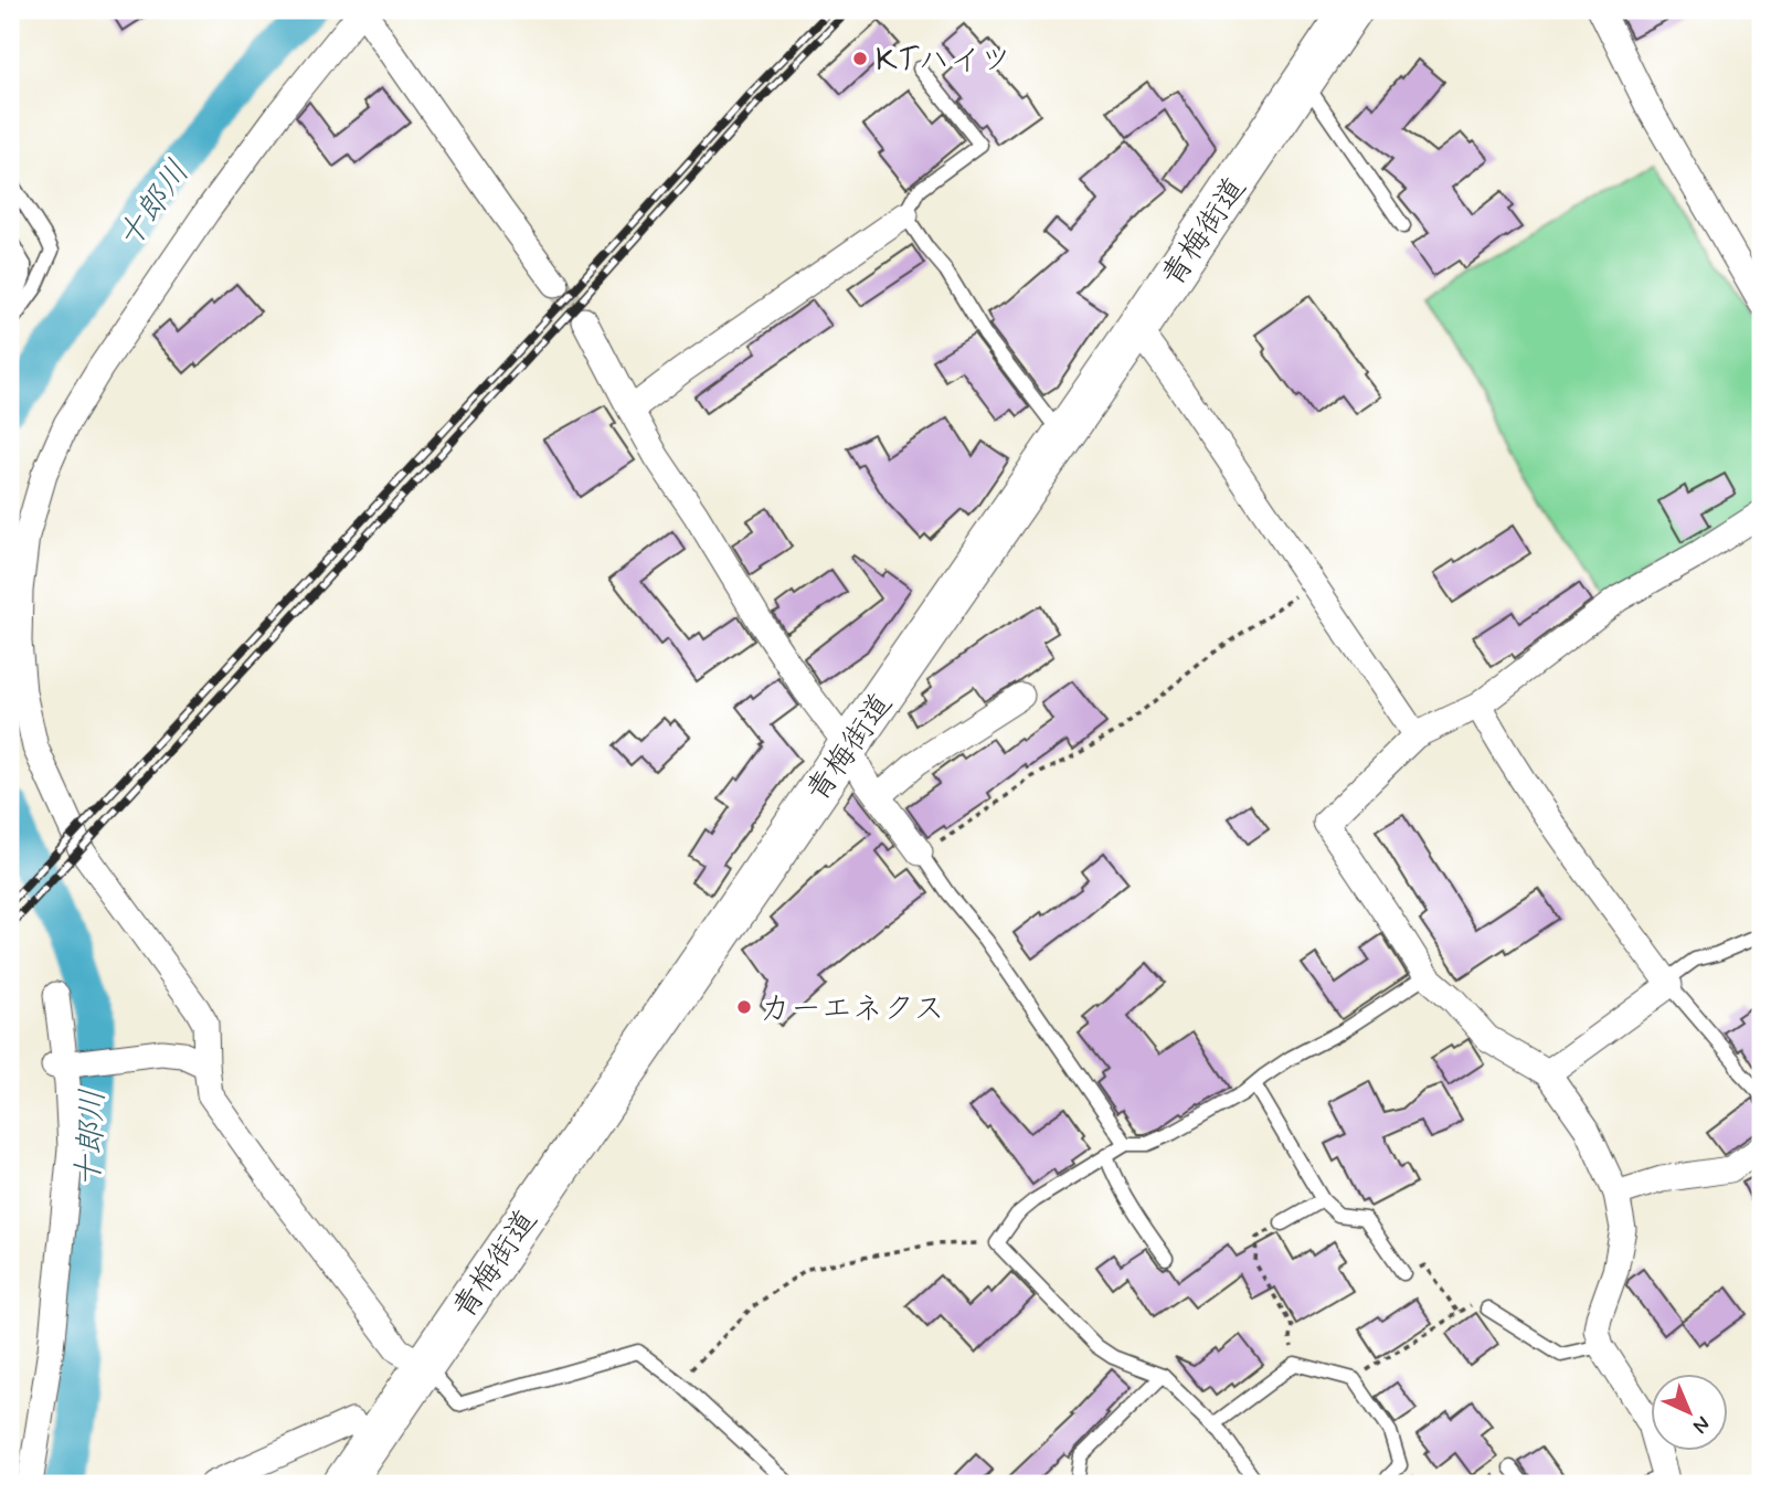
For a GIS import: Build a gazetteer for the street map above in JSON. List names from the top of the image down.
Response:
{
  "streets": {
    "main road": ["青梅街道"]
  },
  "water": ["十郎川"],
  "places": ["KTハイツ", "カーエネクス"],
  "north": "bottom right"
}
